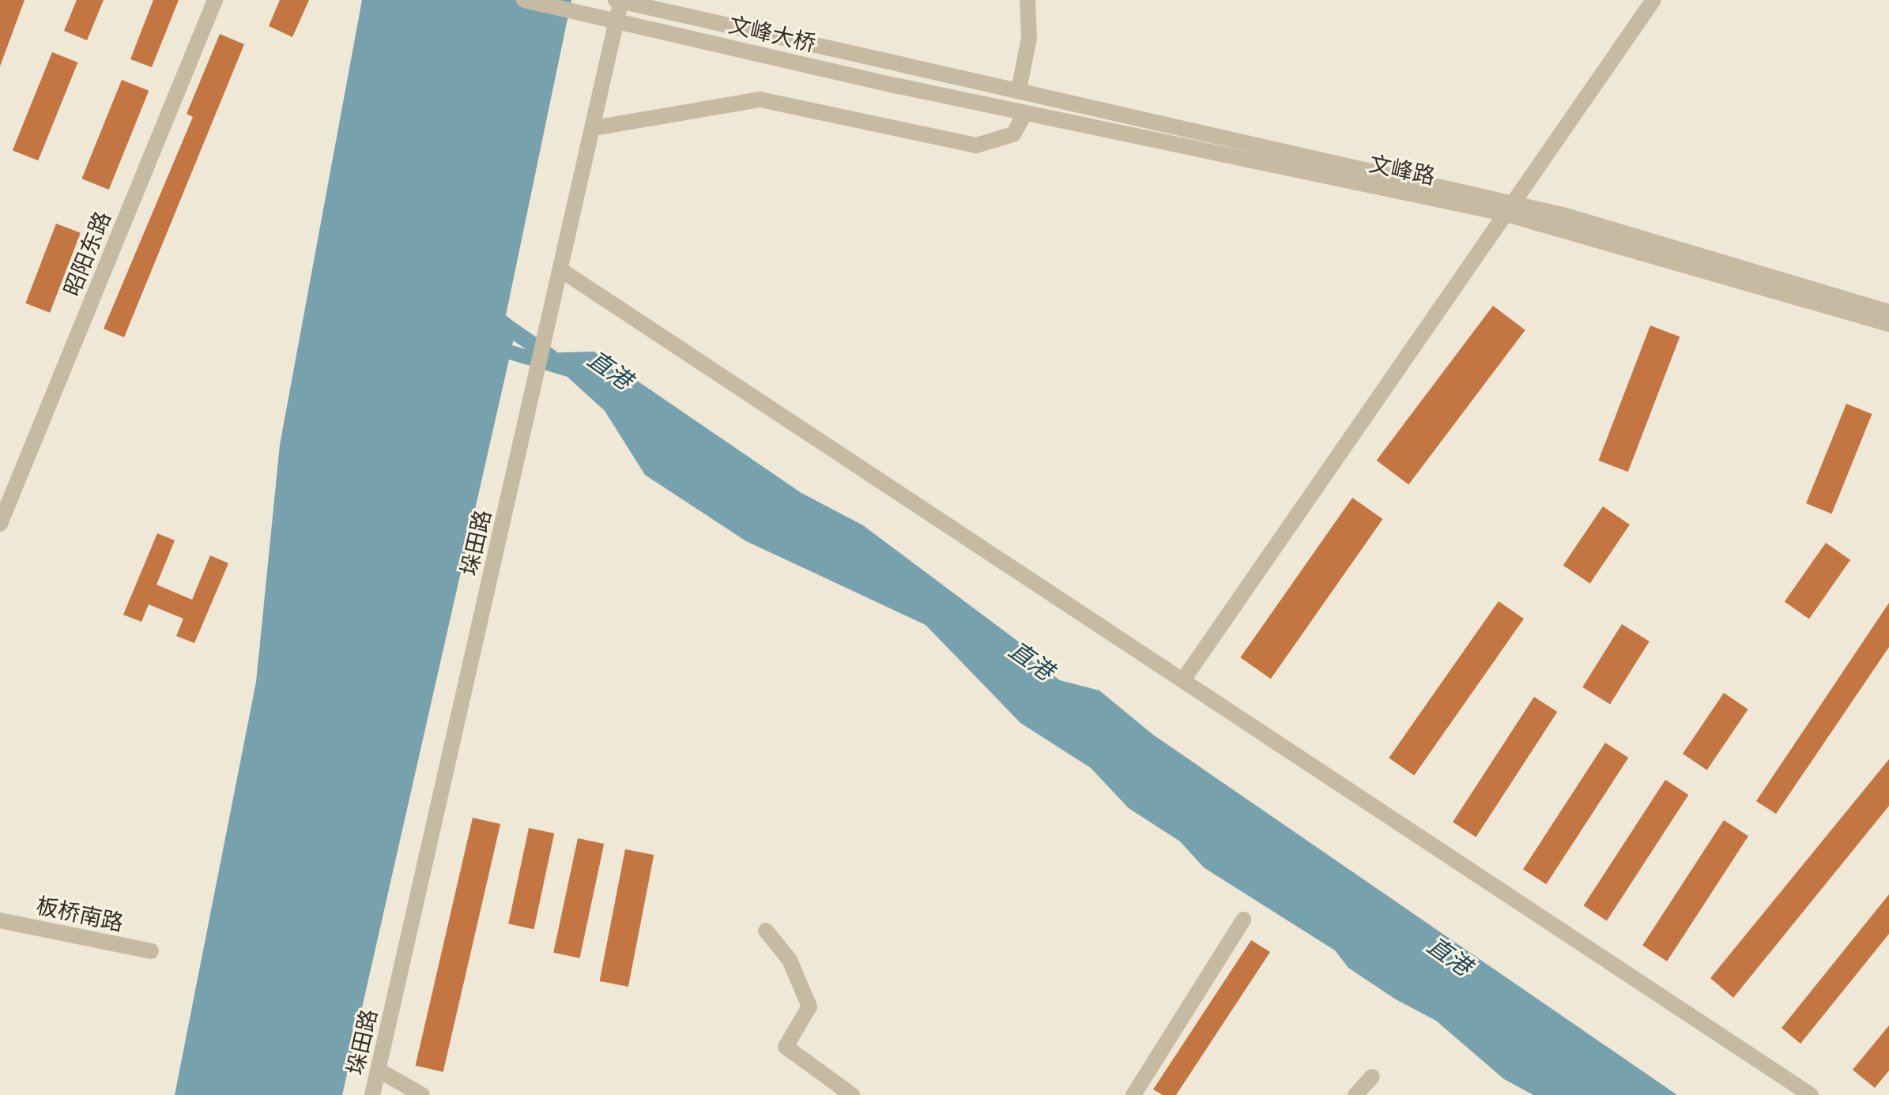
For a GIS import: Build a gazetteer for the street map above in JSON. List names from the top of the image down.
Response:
{
  "streets": {
    "street": [
      "文峰大桥",
      "文峰路",
      "昭阳东路",
      "垛田路",
      "板桥南路"
    ]
  },
  "crossings": [
    ["文峰大桥", "文峰路"]
  ],
  "water": ["直港"]
}
